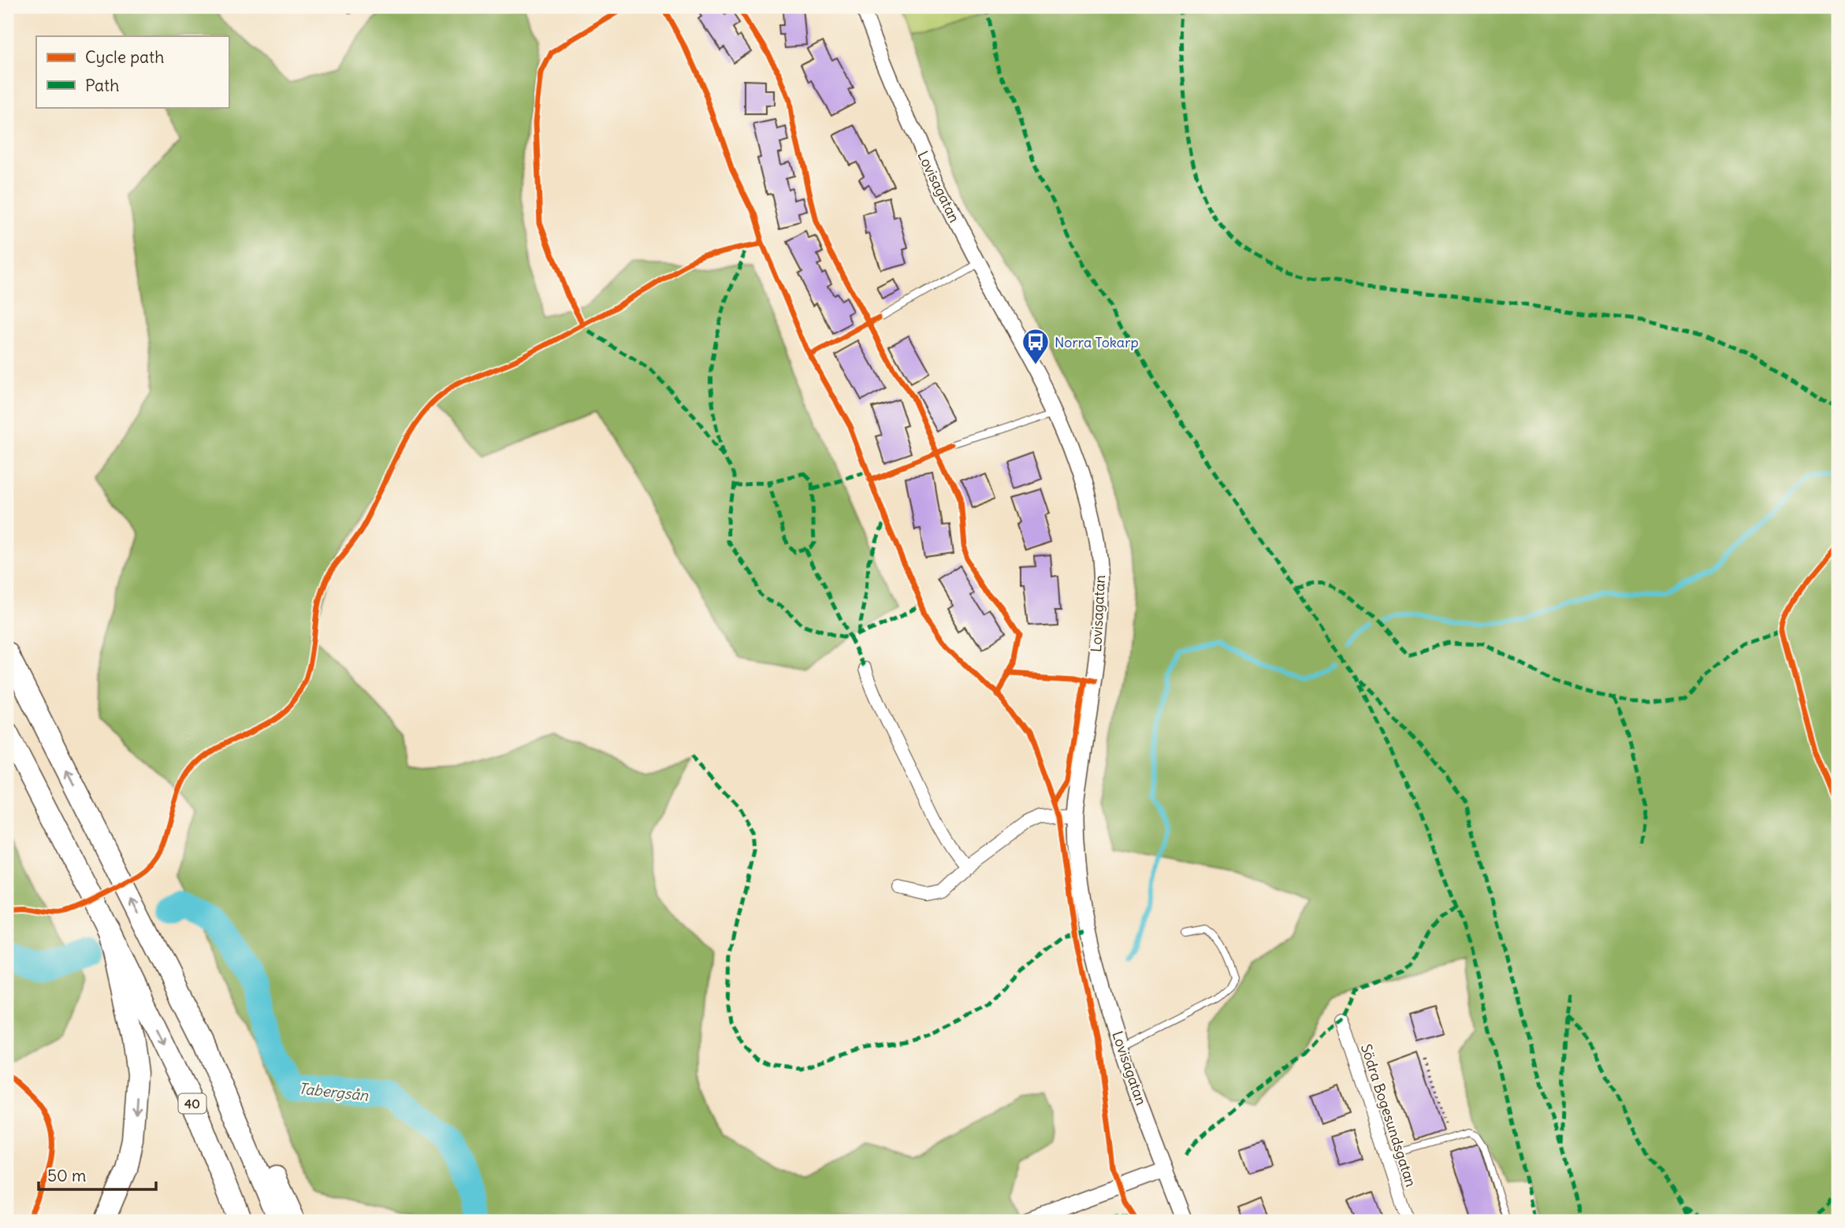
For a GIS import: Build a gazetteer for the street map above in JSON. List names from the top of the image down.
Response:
{
  "streets": {
    "highway": ["40"],
    "street": ["Lovisagatan", "Södra Bogesundsgatan"]
  },
  "water": ["Tabergsån"],
  "places": {
    "bus stop": ["Norra Tokarp"]
  },
  "legend": ["Cycle path", "Path"],
  "scale_bar": "50 m"
}
